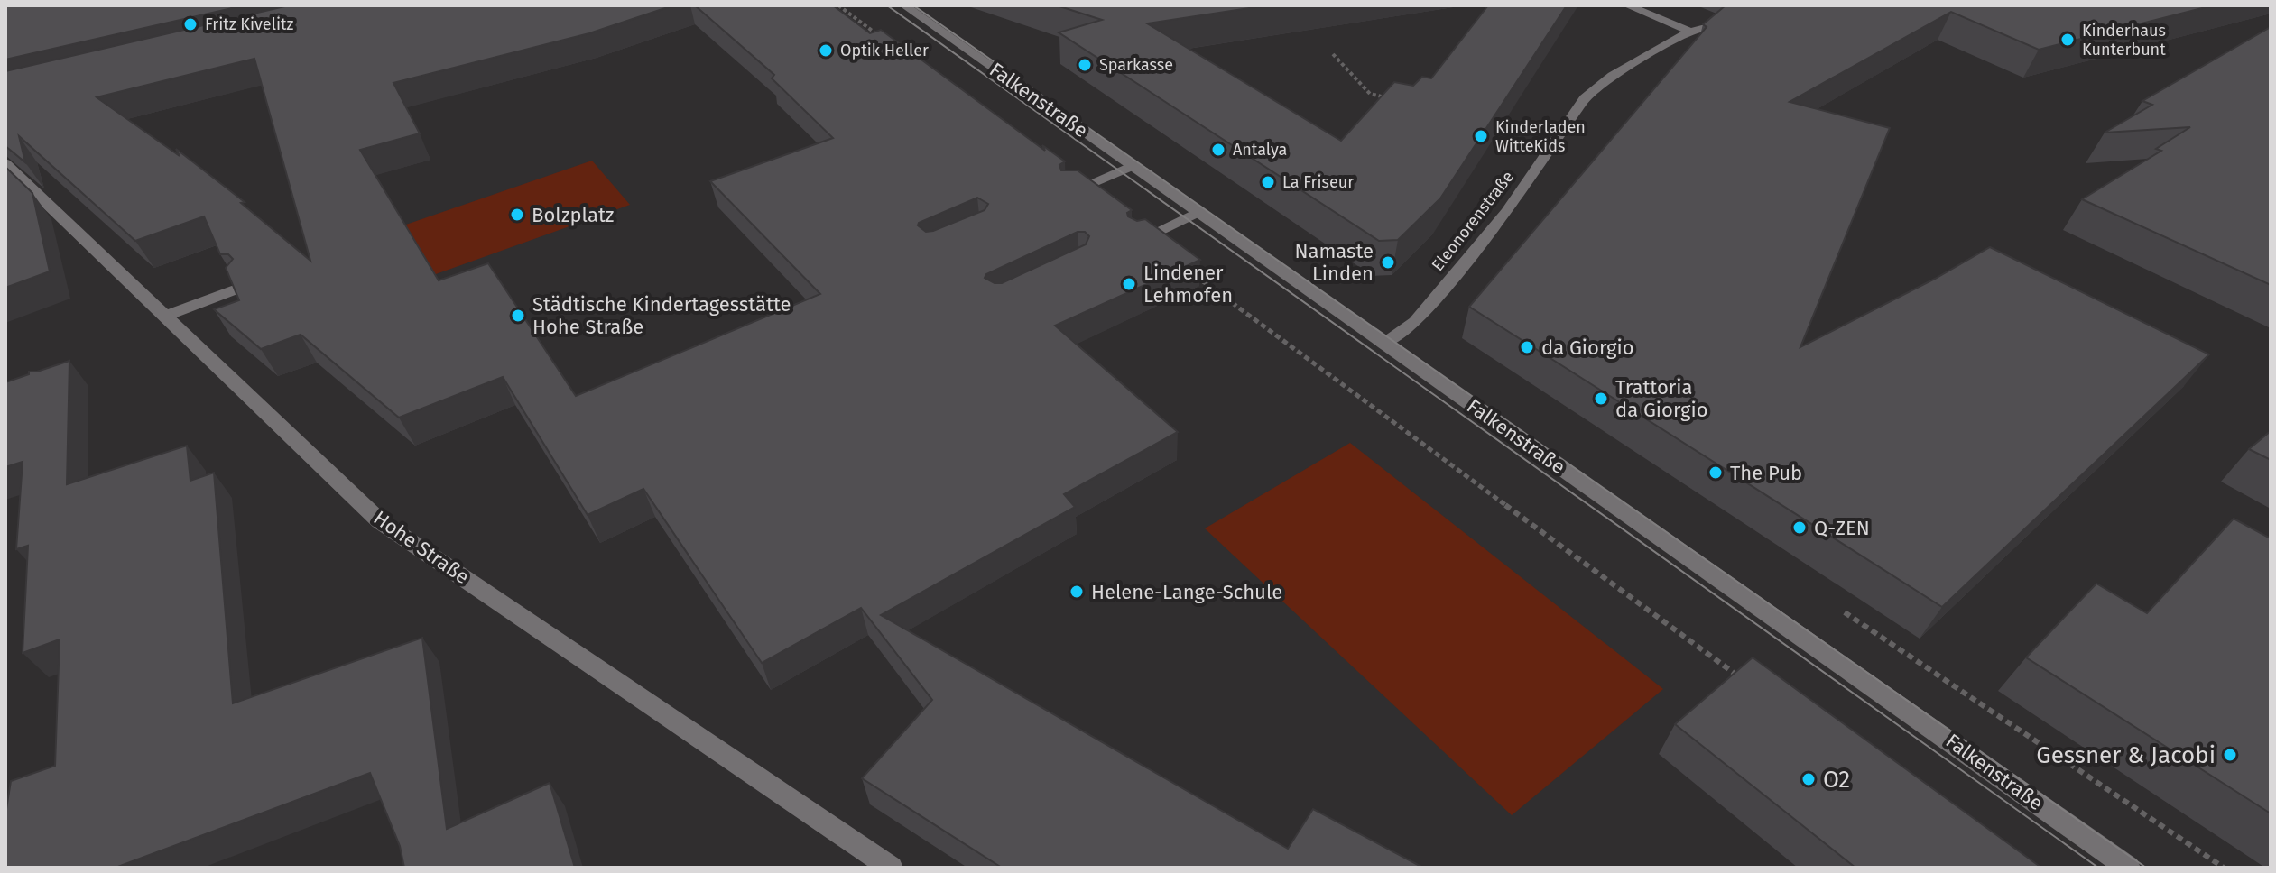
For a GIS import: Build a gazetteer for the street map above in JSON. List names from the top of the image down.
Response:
{
  "streets": {
    "street": ["Falkenstraße", "Eleonorenstraße", "Hohe Straße"]
  },
  "crossings": [
    ["Falkenstraße", "Eleonorenstraße"]
  ],
  "places": [
    "Fritz Kivelitz",
    "Kinderhaus Kunterbunt",
    "Optik Heller",
    "Sparkasse",
    "Kinderladen WitteKids",
    "Antalya",
    "La Friseur",
    "Bolzplatz",
    "Namaste Linden",
    "Lindener Lehmofen",
    "Städtische Kindertagesstätte Hohe Straße",
    "da Giorgio",
    "Trattoria da Giorgio",
    "The Pub",
    "Q-ZEN",
    "Helene-Lange-Schule",
    "Gessner & Jacobi",
    "O2"
  ]
}
